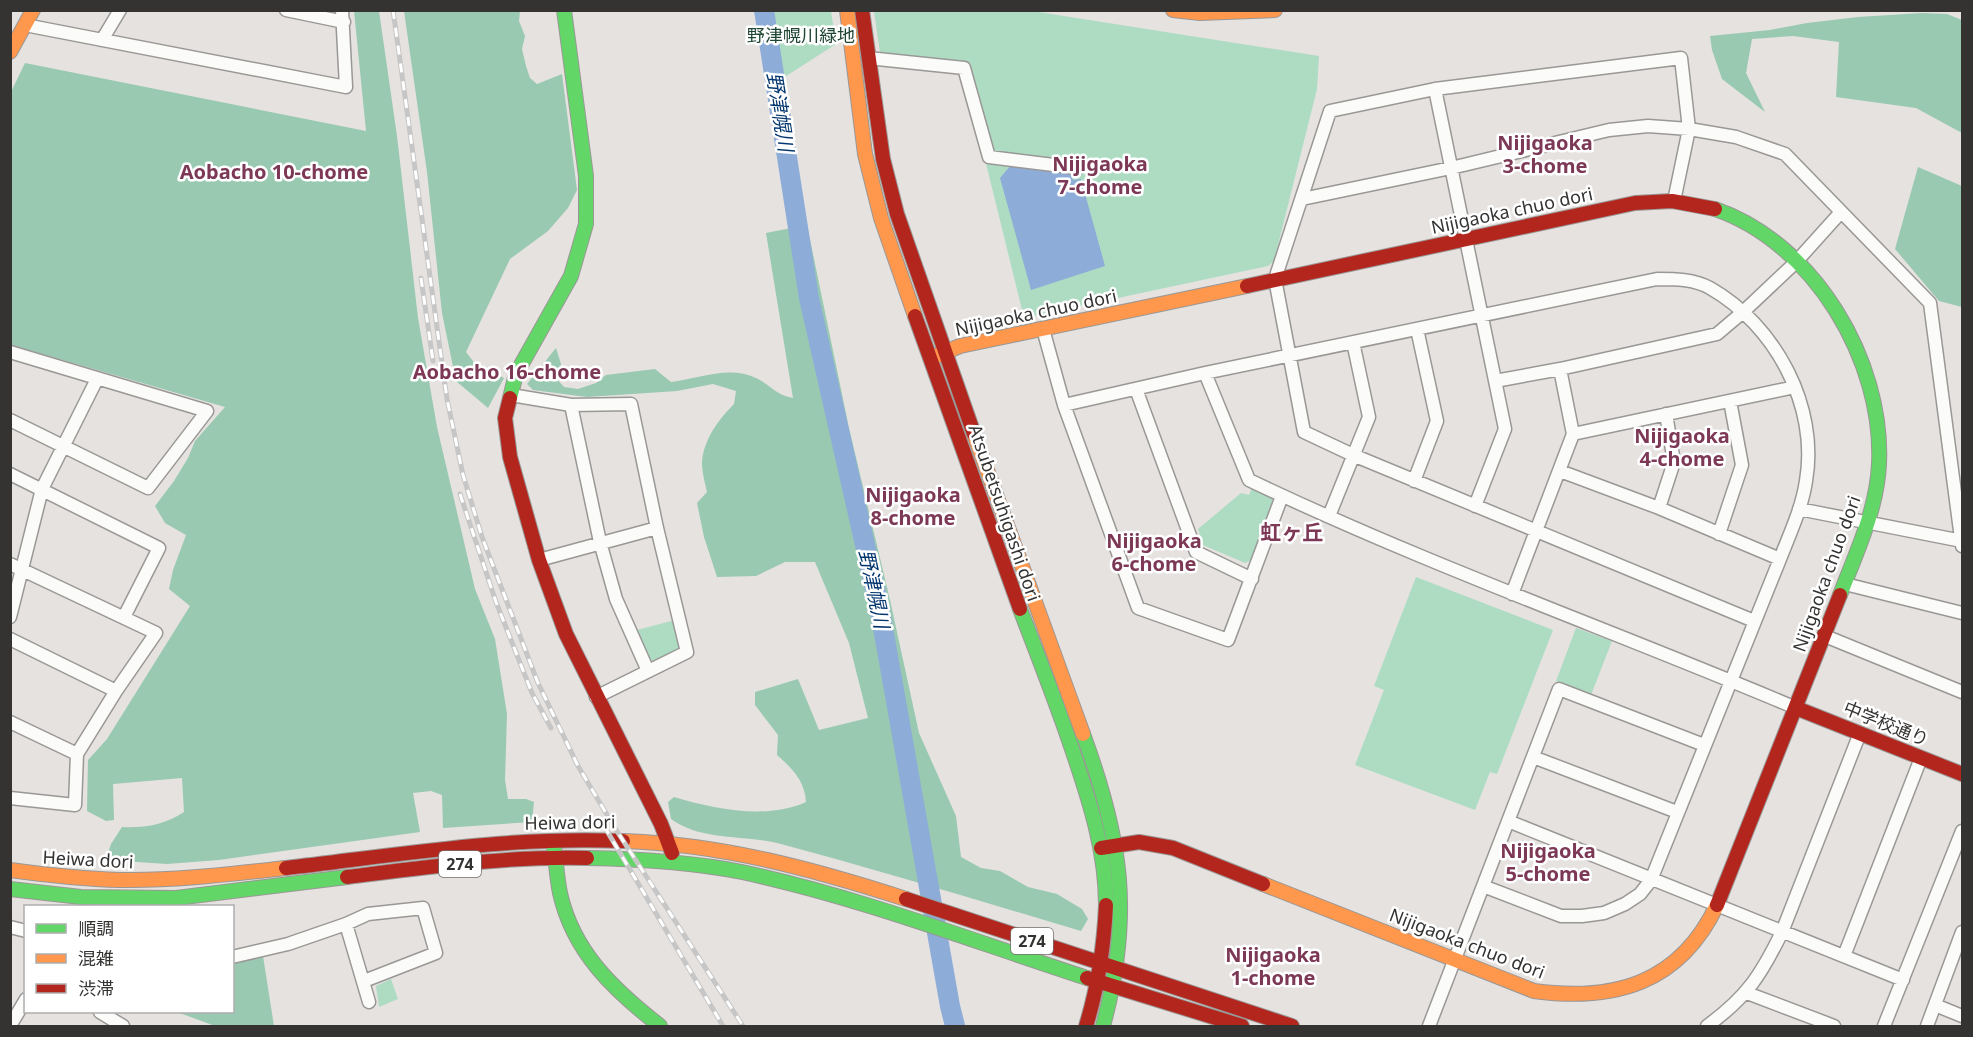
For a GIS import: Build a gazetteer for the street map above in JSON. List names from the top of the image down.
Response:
{
  "streets": {
    "main road": [
      "Nijigaoka chuo dori",
      "Atsubetsuhigashi dori",
      "中学校通り",
      "Heiwa dori",
      "274"
    ]
  },
  "crossings": [
    ["Nijigaoka chuo dori", "Atsubetsuhigashi dori"],
    ["Nijigaoka chuo dori", "中学校通り"],
    ["Atsubetsuhigashi dori", "Heiwa dori"],
    ["Atsubetsuhigashi dori", "274"],
    ["Heiwa dori", "274"]
  ],
  "districts": [
    "Nijigaoka 3-chome",
    "Nijigaoka 7-chome",
    "Aobacho 10-chome",
    "Aobacho 16-chome",
    "Nijigaoka 4-chome",
    "Nijigaoka 8-chome",
    "虹ヶ丘",
    "Nijigaoka 6-chome",
    "Nijigaoka 5-chome",
    "Nijigaoka 1-chome"
  ],
  "water": ["野津幌川"],
  "parks": ["野津幌川緑地"],
  "legend": ["順調", "混雑", "渋滞"]
}
